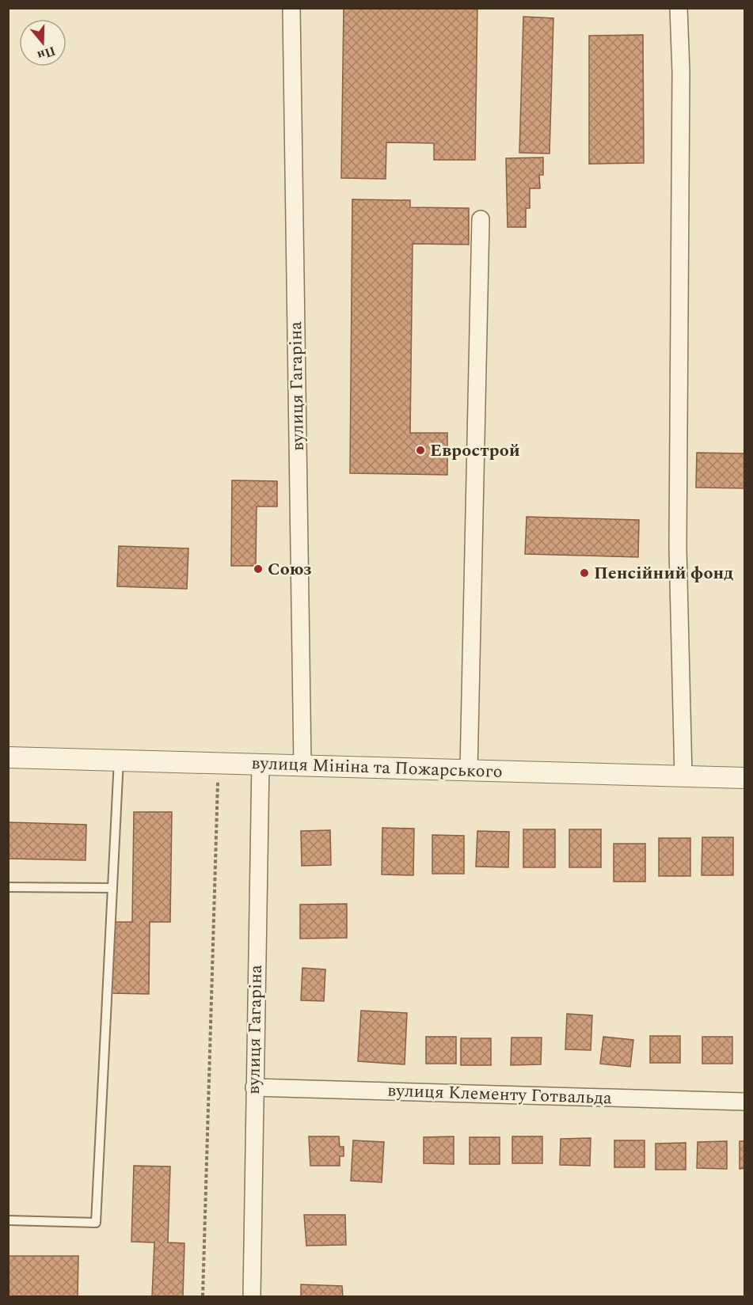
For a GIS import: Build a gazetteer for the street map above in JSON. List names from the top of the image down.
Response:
{
  "streets": {
    "street": ["вулиця Гагаріна", "вулиця Мініна та Пожарського", "вулиця Клементу Готвальда"]
  },
  "crossings": [
    ["вулиця Гагаріна", "вулиця Мініна та Пожарського"],
    ["вулиця Гагаріна", "вулиця Клементу Готвальда"]
  ],
  "places": ["Еврострой", "Союз", "Пенсійний фонд"],
  "north": "bottom"
}
